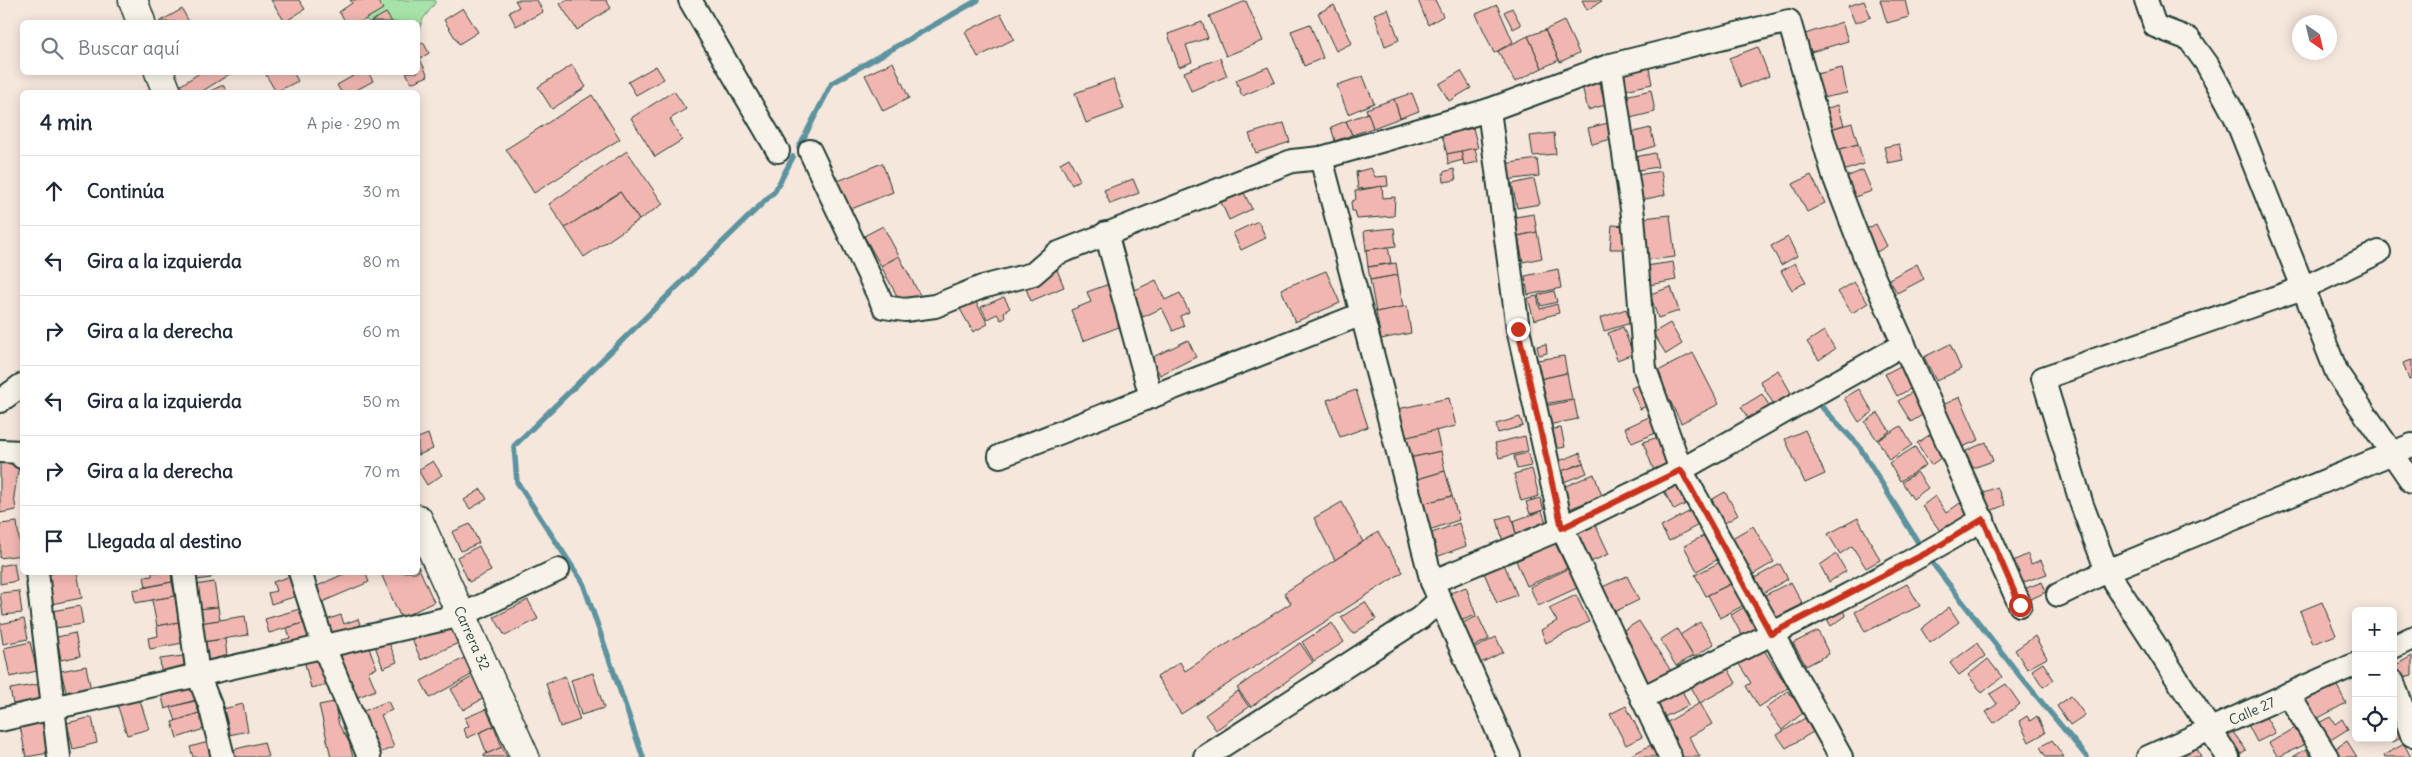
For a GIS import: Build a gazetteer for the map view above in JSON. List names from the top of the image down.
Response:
{
  "streets": {
    "main road": ["Carrera 32"],
    "street": ["Calle 27"]
  },
  "north": "bottom right",
  "page": {
    "search": "Buscar aquí",
    "heading": ["4 min", "A pie · 290 m"],
    "list": [
      ["Continúa", "30 m"],
      ["Gira a la izquierda", "80 m"],
      ["Gira a la derecha", "60 m"],
      ["Gira a la izquierda", "50 m"],
      ["Gira a la derecha", "70 m"],
      "Llegada al destino"
    ],
    "map_buttons": ["+", "−"]
  }
}
